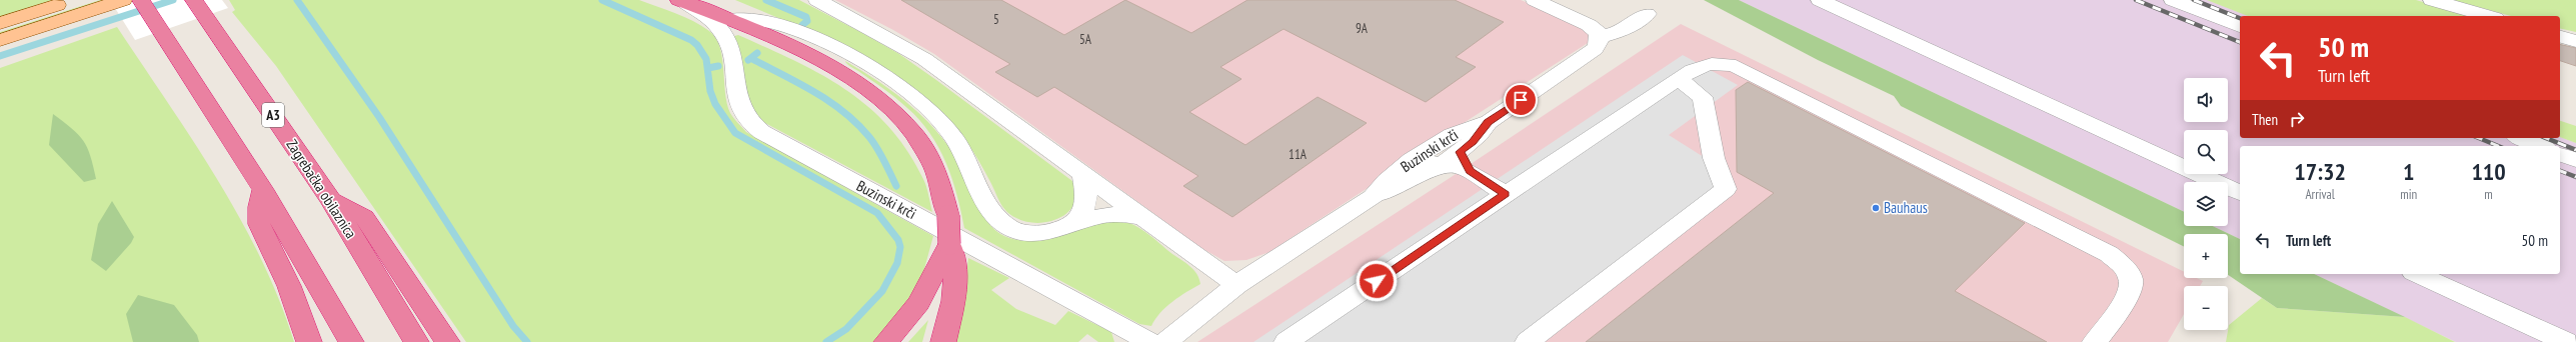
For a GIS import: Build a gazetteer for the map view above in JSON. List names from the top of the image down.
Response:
{
  "streets": {
    "highway": ["A3", "Zagrebačka obilaznica"],
    "street": ["Buzinski krči"]
  },
  "places": ["Bauhaus"],
  "house_numbers": [
    "5",
    "9A",
    "5A",
    "11A"
  ],
  "page": {
    "turn": ["50 m", "Turn left"],
    "map_buttons": ["+", "−"],
    "then": "Then",
    "eta": [
      "17:32",
      "Arrival",
      "1",
      "min",
      "110",
      "m"
    ],
    "list": [
      {
        "name": "Turn left",
        "value": "50 m"
      }
    ]
  }
}
